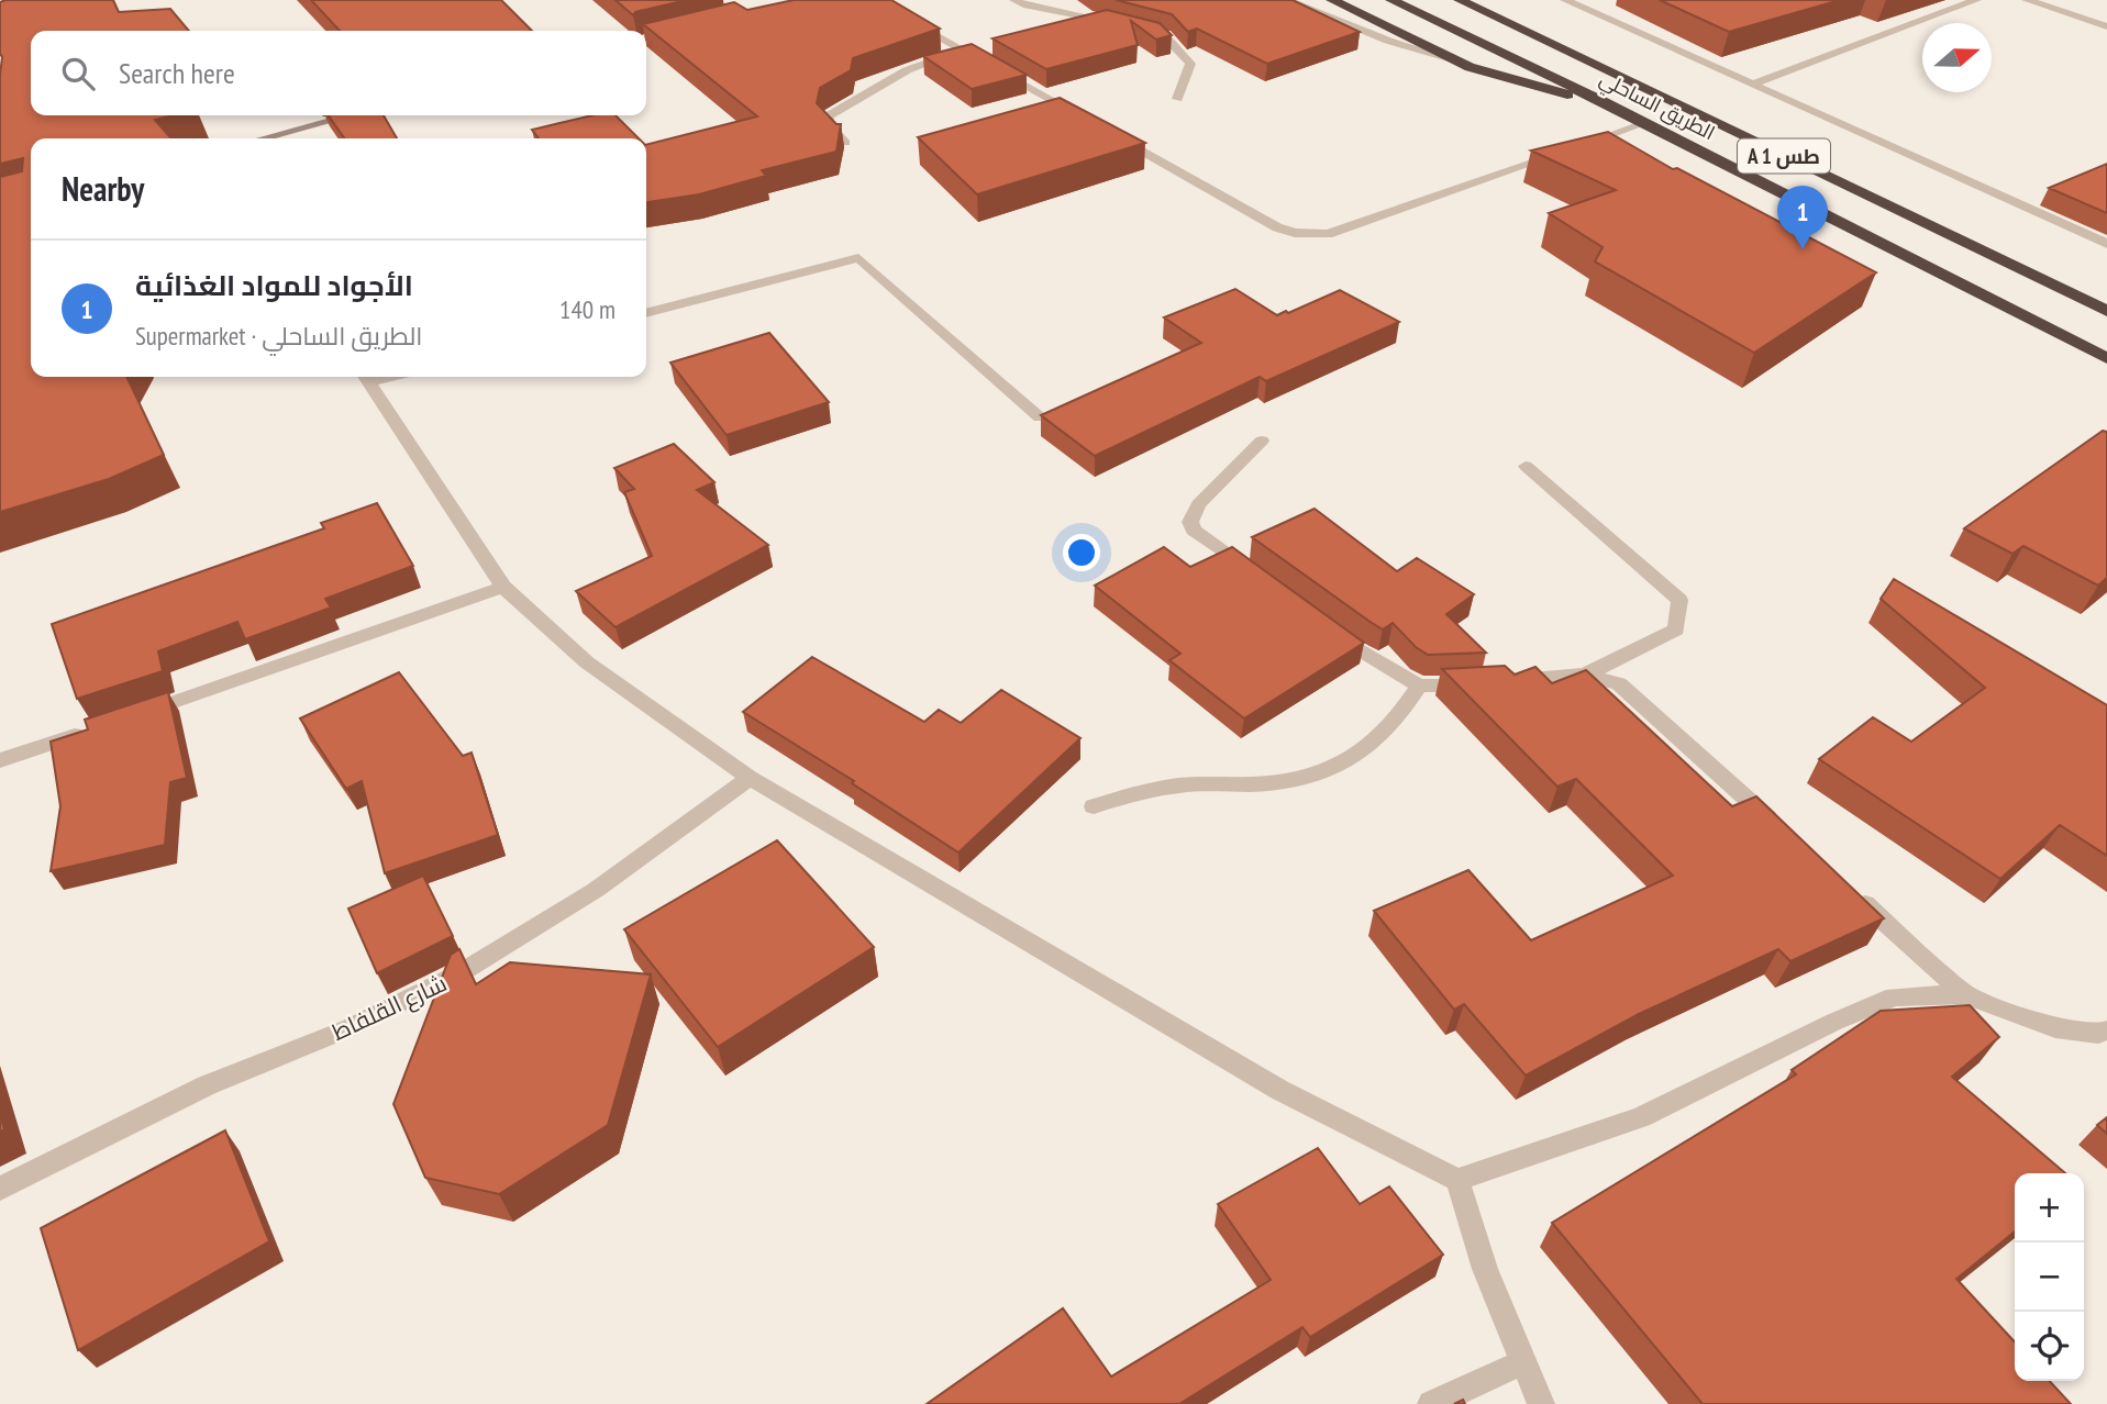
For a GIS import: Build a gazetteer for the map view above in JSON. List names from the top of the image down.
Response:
{
  "streets": {
    "highway": ["الطريق الساحلي", "A 1 طس"],
    "street": ["شارع القلفاط"]
  },
  "north": "right",
  "page": {
    "search": "Search here",
    "heading": "Nearby",
    "pins": "1",
    "list": [
      {
        "mark": "1",
        "name": "الأجواد للمواد الغذائية",
        "note": "Supermarket · الطريق الساحلي",
        "value": "140 m"
      }
    ],
    "map_buttons": ["+", "−"]
  }
}
